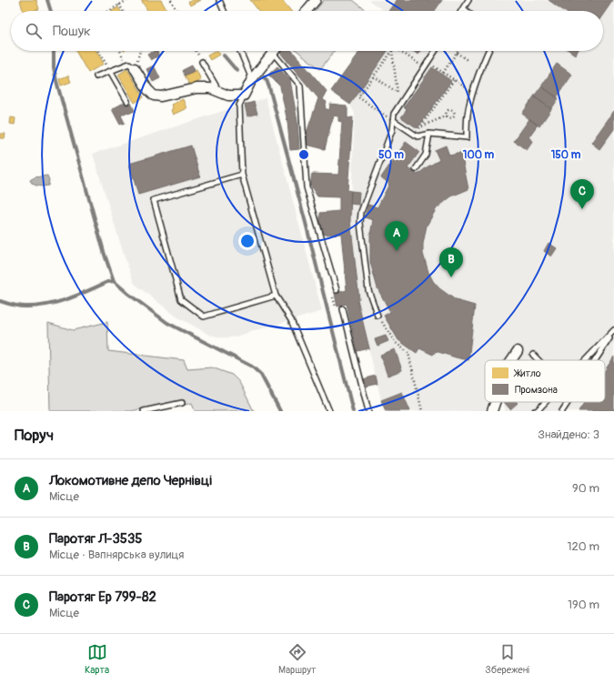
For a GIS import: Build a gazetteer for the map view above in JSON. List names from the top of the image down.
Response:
{
  "legend": ["Житло", "Промзона"],
  "page": {
    "search": "Пошук",
    "pins": ["C", "A", "B"],
    "heading": ["Поруч", "Знайдено: 3"],
    "list": [
      {
        "mark": "A",
        "name": "Локомотивне депо Чернівці",
        "note": "Місце",
        "value": "90 m"
      },
      {
        "mark": "B",
        "name": "Паротяг Л-3535",
        "note": "Місце · Вапнярська вулиця",
        "value": "120 m"
      },
      {
        "mark": "C",
        "name": "Паротяг Ер 799-82",
        "note": "Місце",
        "value": "190 m"
      }
    ],
    "nav": ["Карта", "Маршрут", "Збережені"]
  },
  "rings": ["50 m", "100 m", "150 m"]
}
